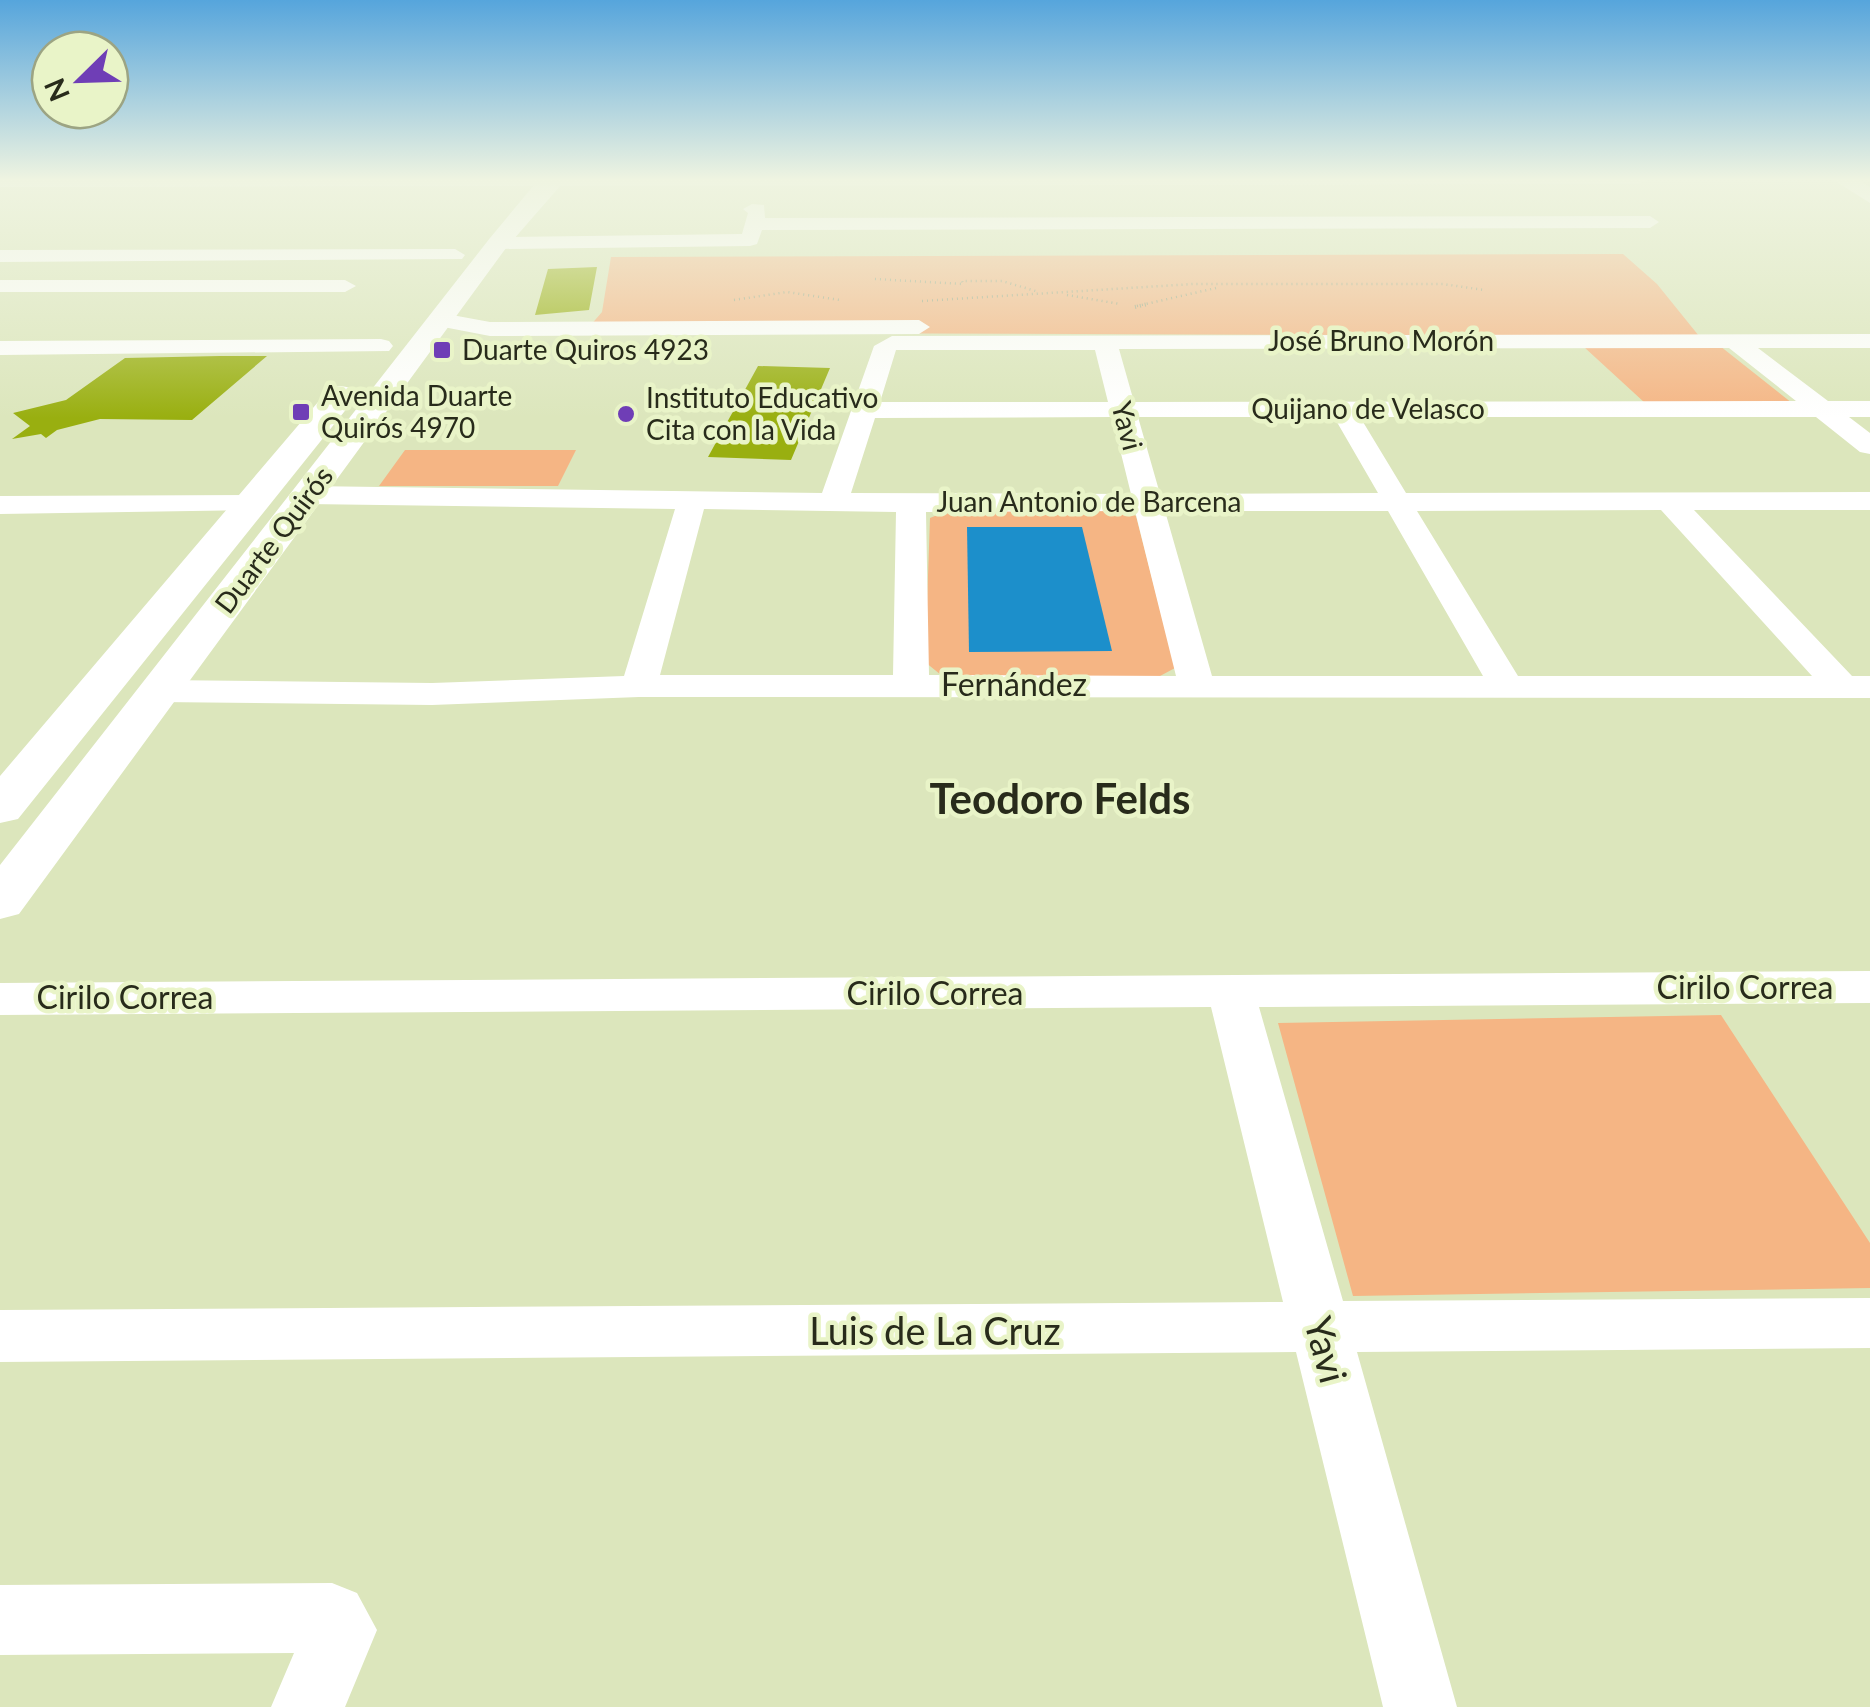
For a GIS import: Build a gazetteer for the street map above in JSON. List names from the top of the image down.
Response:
{
  "streets": {
    "main road": ["Duarte Quirós"],
    "street": [
      "José Bruno Morón",
      "Quijano de Velasco",
      "Yavi",
      "Juan Antonio de Barcena",
      "Fernández",
      "Cirilo Correa",
      "Luis de La Cruz"
    ]
  },
  "crossings": [
    ["José Bruno Morón", "Quijano de Velasco"],
    ["José Bruno Morón", "Yavi"],
    ["Quijano de Velasco", "Yavi"],
    ["Yavi", "Juan Antonio de Barcena"],
    ["Yavi", "Fernández"],
    ["Yavi", "Cirilo Correa"],
    ["Yavi", "Luis de La Cruz"],
    ["Juan Antonio de Barcena", "Duarte Quirós"],
    ["Duarte Quirós", "Fernández"]
  ],
  "districts": ["Teodoro Felds"],
  "places": {
    "transit": ["Duarte Quiros 4923", "Avenida Duarte Quirós 4970"],
    "other": ["Instituto Educativo Cita con la Vida"]
  },
  "north": "bottom left"
}
